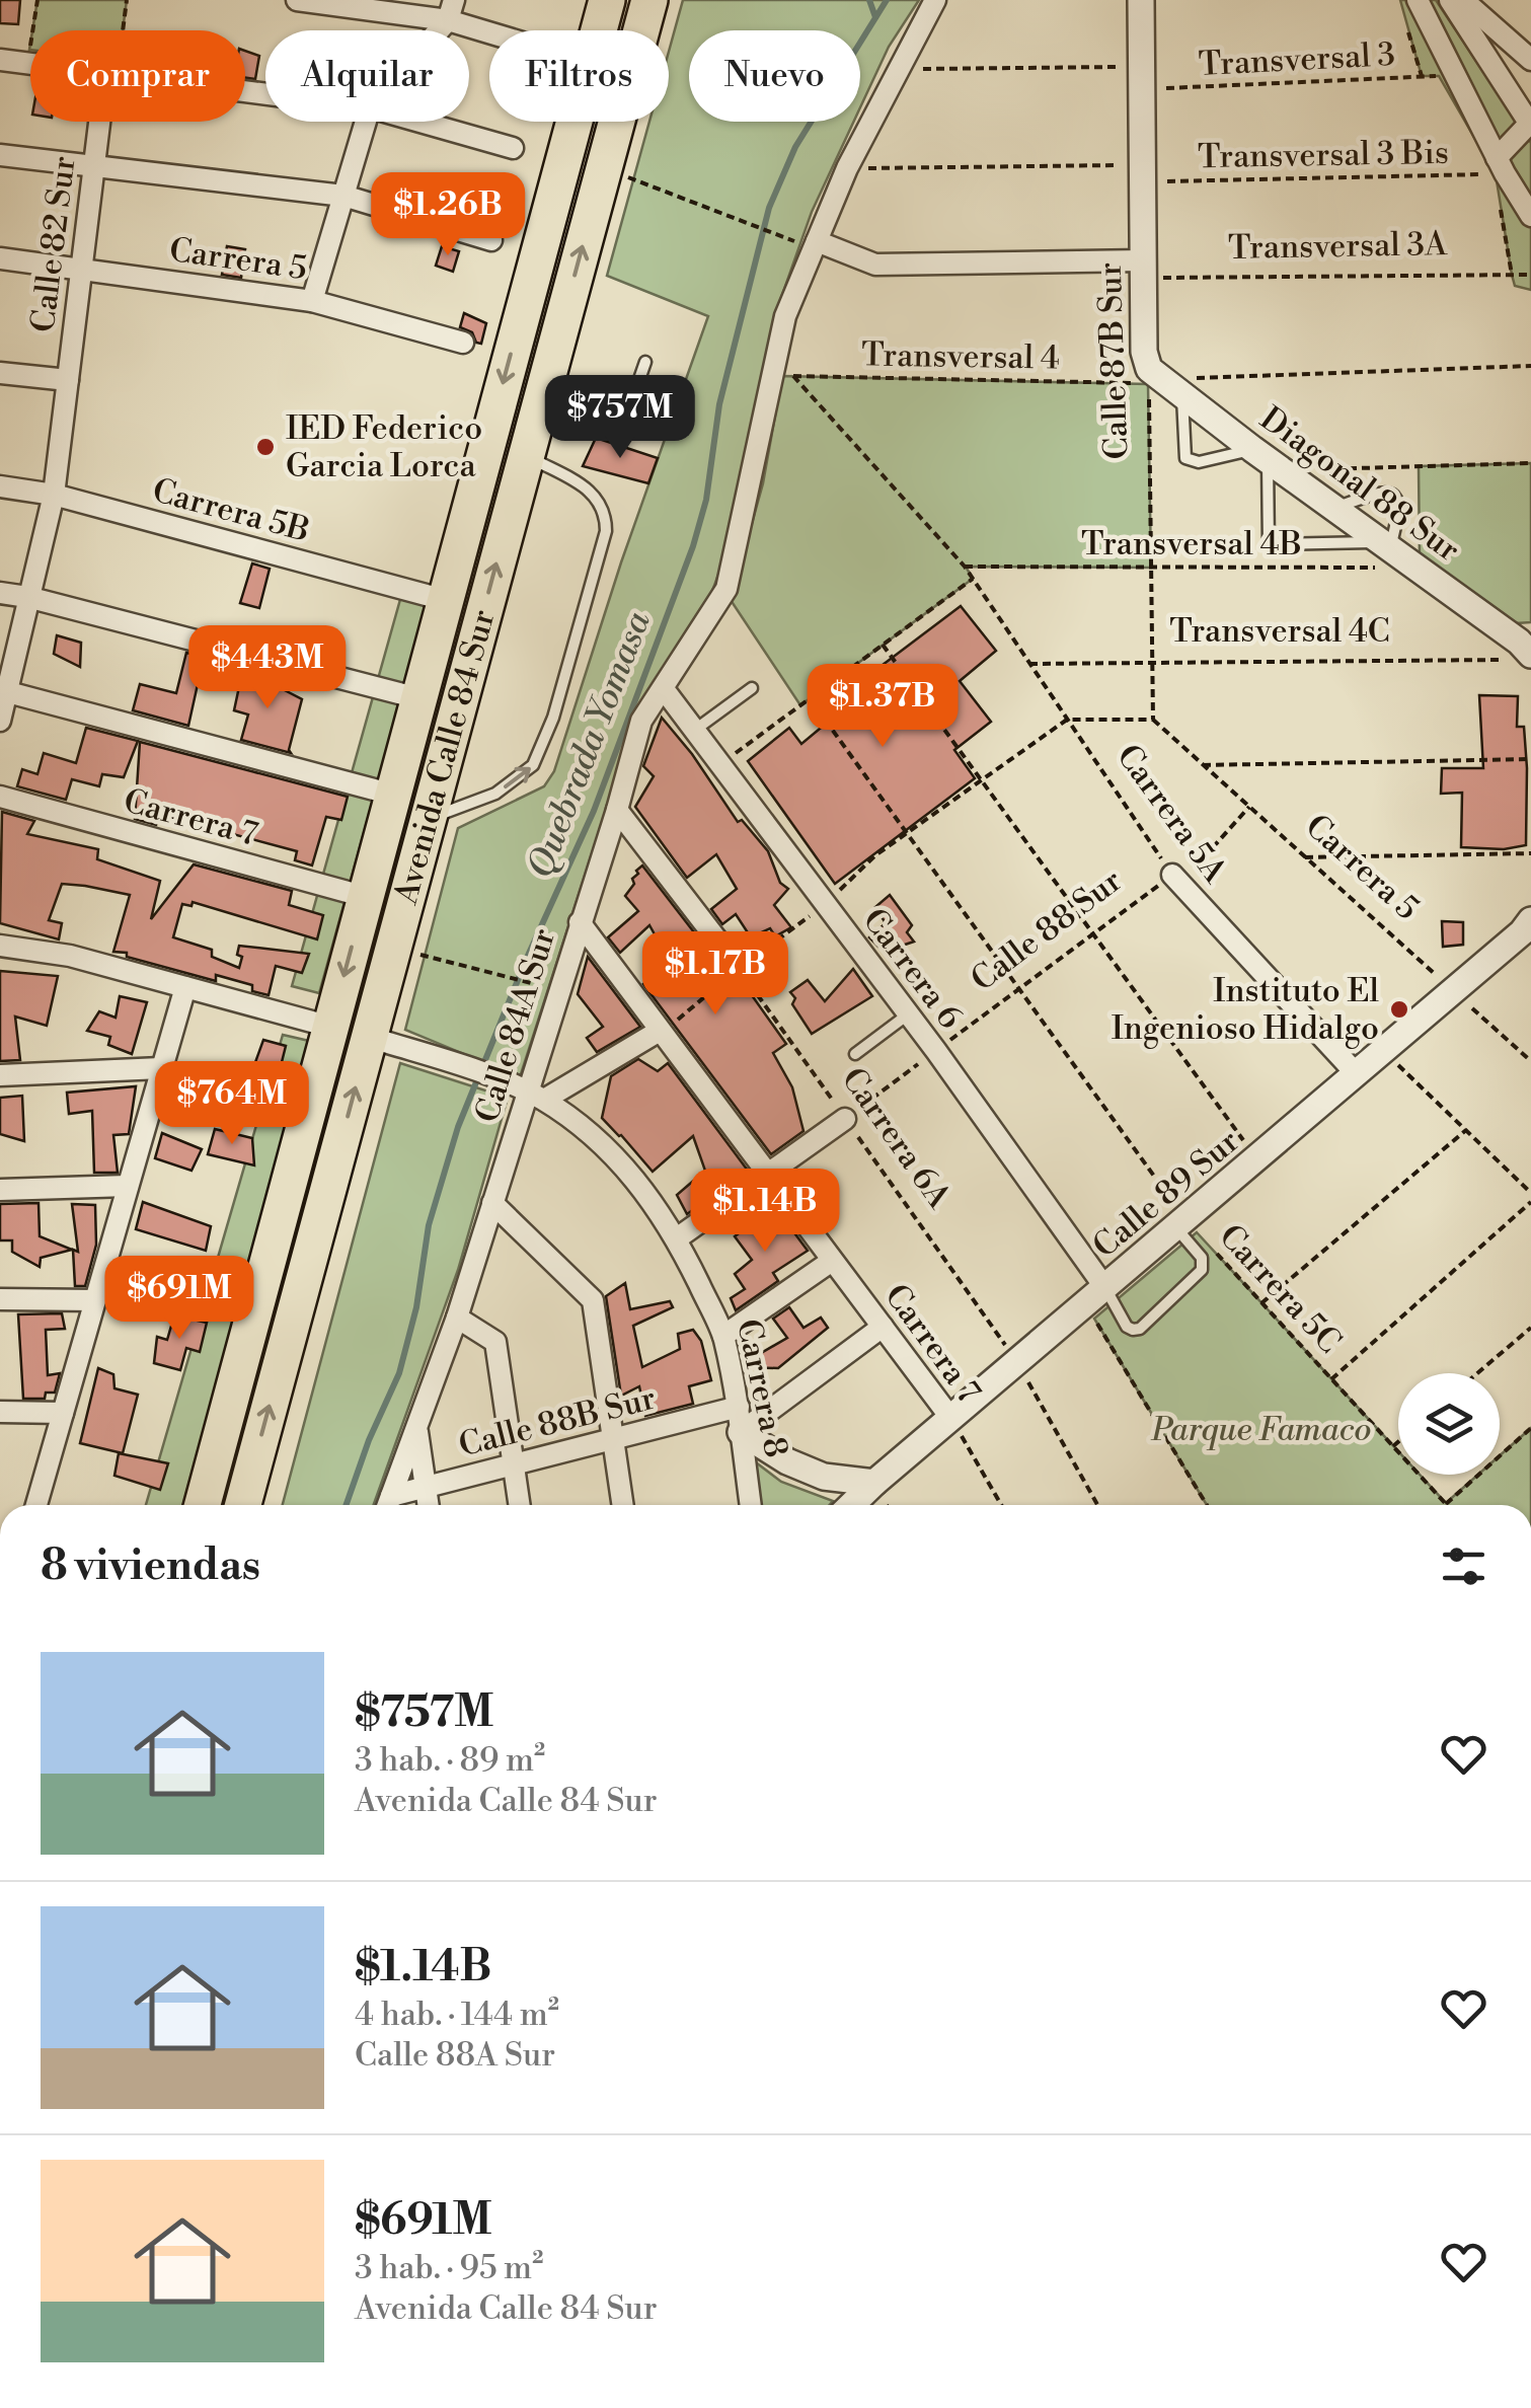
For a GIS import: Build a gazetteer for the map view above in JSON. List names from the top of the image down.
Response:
{
  "streets": {
    "highway": ["Avenida Calle 84 Sur"],
    "street": [
      "Calle 82 Sur",
      "Carrera 5",
      "Calle 87B Sur",
      "Diagonal 88 Sur",
      "Carrera 5B",
      "Carrera 5A",
      "Carrera 7",
      "Carrera 6",
      "Calle 84A Sur",
      "Calle 89 Sur",
      "Carrera 8",
      "Calle 88B Sur"
    ],
    "path": [
      "Transversal 3",
      "Transversal 3 Bis",
      "Transversal 3A",
      "Transversal 4",
      "Transversal 4B",
      "Transversal 4C",
      "Calle 88 Sur",
      "Carrera 6A",
      "Carrera 5C"
    ]
  },
  "crossings": [
    ["Transversal 3", "Calle 87B Sur"],
    ["Transversal 3", "Calle 84A Sur"],
    ["Transversal 3 Bis", "Calle 87B Sur"],
    ["Transversal 3 Bis", "Calle 84A Sur"],
    ["Calle 82 Sur", "Carrera 5"],
    ["Calle 82 Sur", "Carrera 5B"],
    ["Transversal 3A", "Calle 87B Sur"],
    ["Carrera 5", "Calle 87B Sur"],
    ["Carrera 5", "Calle 88 Sur"],
    ["Carrera 5", "Calle 89 Sur"],
    ["Transversal 4", "Calle 87B Sur"],
    ["Transversal 4", "Diagonal 88 Sur"],
    ["Transversal 4", "Carrera 5A"],
    ["Transversal 4", "Calle 84A Sur"],
    ["Calle 87B Sur", "Diagonal 88 Sur"],
    ["Calle 87B Sur", "Transversal 4B"],
    ["Calle 87B Sur", "Transversal 4C"],
    ["Diagonal 88 Sur", "Transversal 4B"],
    ["Diagonal 88 Sur", "Transversal 4C"],
    ["Carrera 5B", "Avenida Calle 84 Sur"],
    ["Transversal 4B", "Carrera 5A"],
    ["Transversal 4C", "Carrera 5A"],
    ["Avenida Calle 84 Sur", "Carrera 7"],
    ["Avenida Calle 84 Sur", "Carrera 8"],
    ["Carrera 5A", "Calle 88 Sur"],
    ["Carrera 5A", "Calle 84A Sur"],
    ["Carrera 5A", "Calle 89 Sur"],
    ["Carrera 7", "Calle 84A Sur"],
    ["Carrera 7", "Calle 89 Sur"],
    ["Carrera 7", "Calle 88B Sur"],
    ["Calle 88 Sur", "Carrera 6"],
    ["Calle 88 Sur", "Carrera 6A"],
    ["Calle 88 Sur", "Carrera 5C"],
    ["Carrera 6", "Calle 84A Sur"],
    ["Carrera 6", "Calle 89 Sur"],
    ["Calle 84A Sur", "Carrera 8"],
    ["Carrera 6A", "Calle 89 Sur"],
    ["Calle 89 Sur", "Carrera 5C"],
    ["Carrera 8", "Calle 88B Sur"]
  ],
  "water": ["Quebrada Yomasa"],
  "parks": ["Parque Famaco"],
  "places": ["IED Federico Garcia Lorca", "Instituto El Ingenioso Hidalgo"],
  "page": {
    "chip": [
      "Comprar",
      "Alquilar",
      "Filtros",
      "Nuevo"
    ],
    "price": [
      "$1.26B",
      "$757M",
      "$443M",
      "$1.37B",
      "$1.17B",
      "$764M",
      "$1.14B",
      "$691M"
    ],
    "heading": "8 viviendas",
    "list": [
      {
        "name": "$757M",
        "note": "3 hab. · 89 m² · Avenida Calle 84 Sur"
      },
      {
        "name": "$1.14B",
        "note": "4 hab. · 144 m² · Calle 88A Sur"
      },
      {
        "name": "$691M",
        "note": "3 hab. · 95 m² · Avenida Calle 84 Sur"
      }
    ]
  }
}
